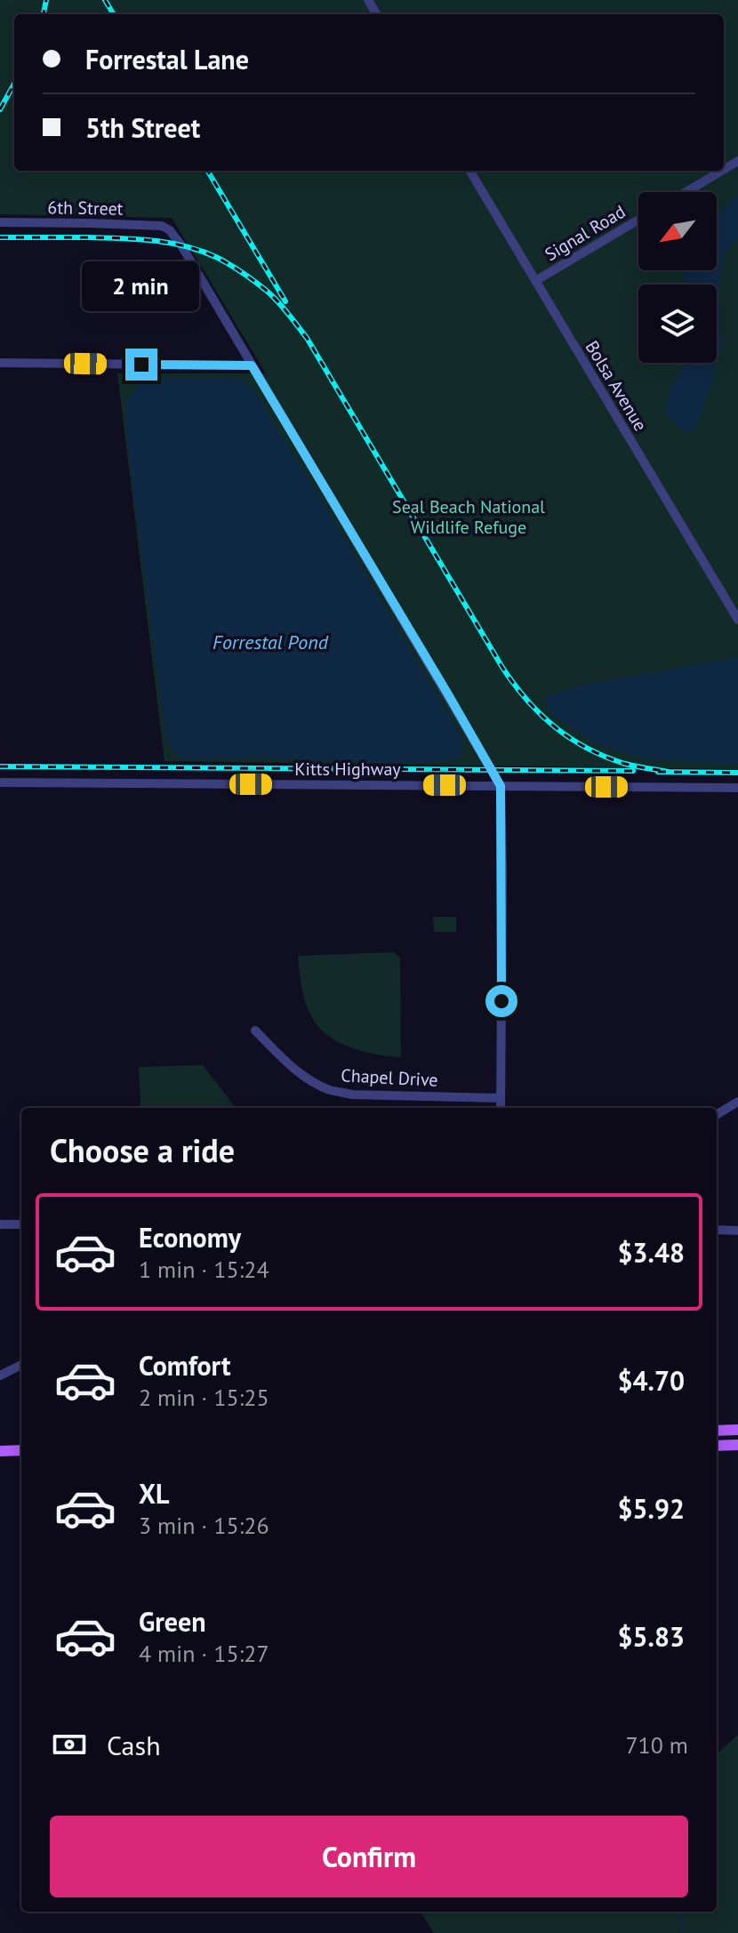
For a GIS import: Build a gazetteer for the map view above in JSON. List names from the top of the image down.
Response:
{
  "streets": {
    "street": [
      "6th Street",
      "Signal Road",
      "Bolsa Avenue",
      "Kitts Highway",
      "Chapel Drive"
    ]
  },
  "crossings": [
    ["Signal Road", "Bolsa Avenue"]
  ],
  "water": ["Forrestal Pond"],
  "parks": ["Seal Beach National Wildlife Refuge"],
  "north": "bottom left",
  "page": {
    "banner": ["Forrestal Lane", "5th Street"],
    "bubble": "2 min",
    "heading": "Choose a ride",
    "list": [
      {
        "name": "Economy",
        "note": "1 min · 15:24",
        "value": "$3.48"
      },
      {
        "name": "Comfort",
        "note": "2 min · 15:25",
        "value": "$4.70"
      },
      {
        "name": "XL",
        "note": "3 min · 15:26",
        "value": "$5.92"
      },
      {
        "name": "Green",
        "note": "4 min · 15:27",
        "value": "$5.83"
      }
    ],
    "pay": ["Cash", "710 m"],
    "buttons": "Confirm"
  }
}
